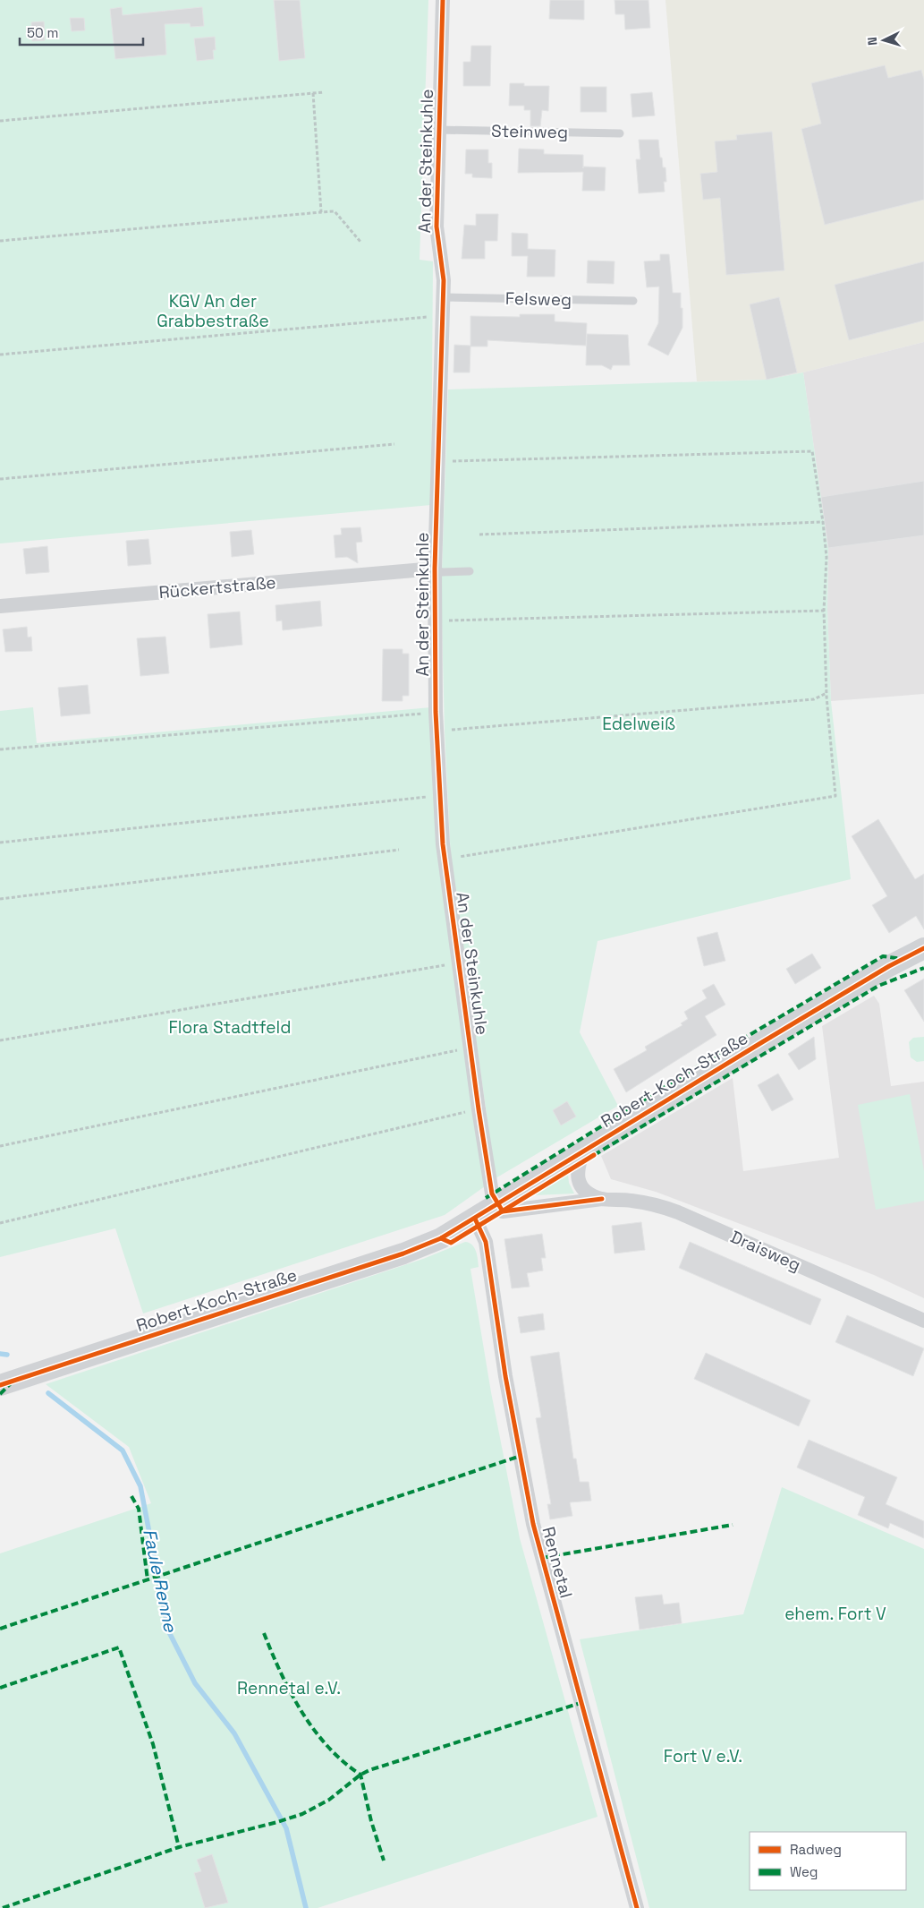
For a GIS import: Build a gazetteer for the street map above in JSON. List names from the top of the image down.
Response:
{
  "streets": {
    "street": [
      "An der Steinkuhle",
      "Rückertstraße",
      "Robert-Koch-Straße",
      "Draisweg",
      "Rennetal"
    ],
    "lane": ["Steinweg", "Felsweg"]
  },
  "crossings": [
    ["Steinweg", "An der Steinkuhle"],
    ["An der Steinkuhle", "Felsweg"],
    ["An der Steinkuhle", "Rückertstraße"],
    ["An der Steinkuhle", "Robert-Koch-Straße"],
    ["An der Steinkuhle", "Draisweg"],
    ["Robert-Koch-Straße", "Draisweg"],
    ["Robert-Koch-Straße", "Rennetal"]
  ],
  "water": ["Faule Renne"],
  "parks": [
    "KGV An der Grabbestraße",
    "Edelweiß",
    "Flora Stadtfeld",
    "ehem. Fort V",
    "Rennetal e.V.",
    "Fort V e.V."
  ],
  "legend": ["Radweg", "Weg"],
  "scale_bar": "50 m",
  "north": "left"
}
